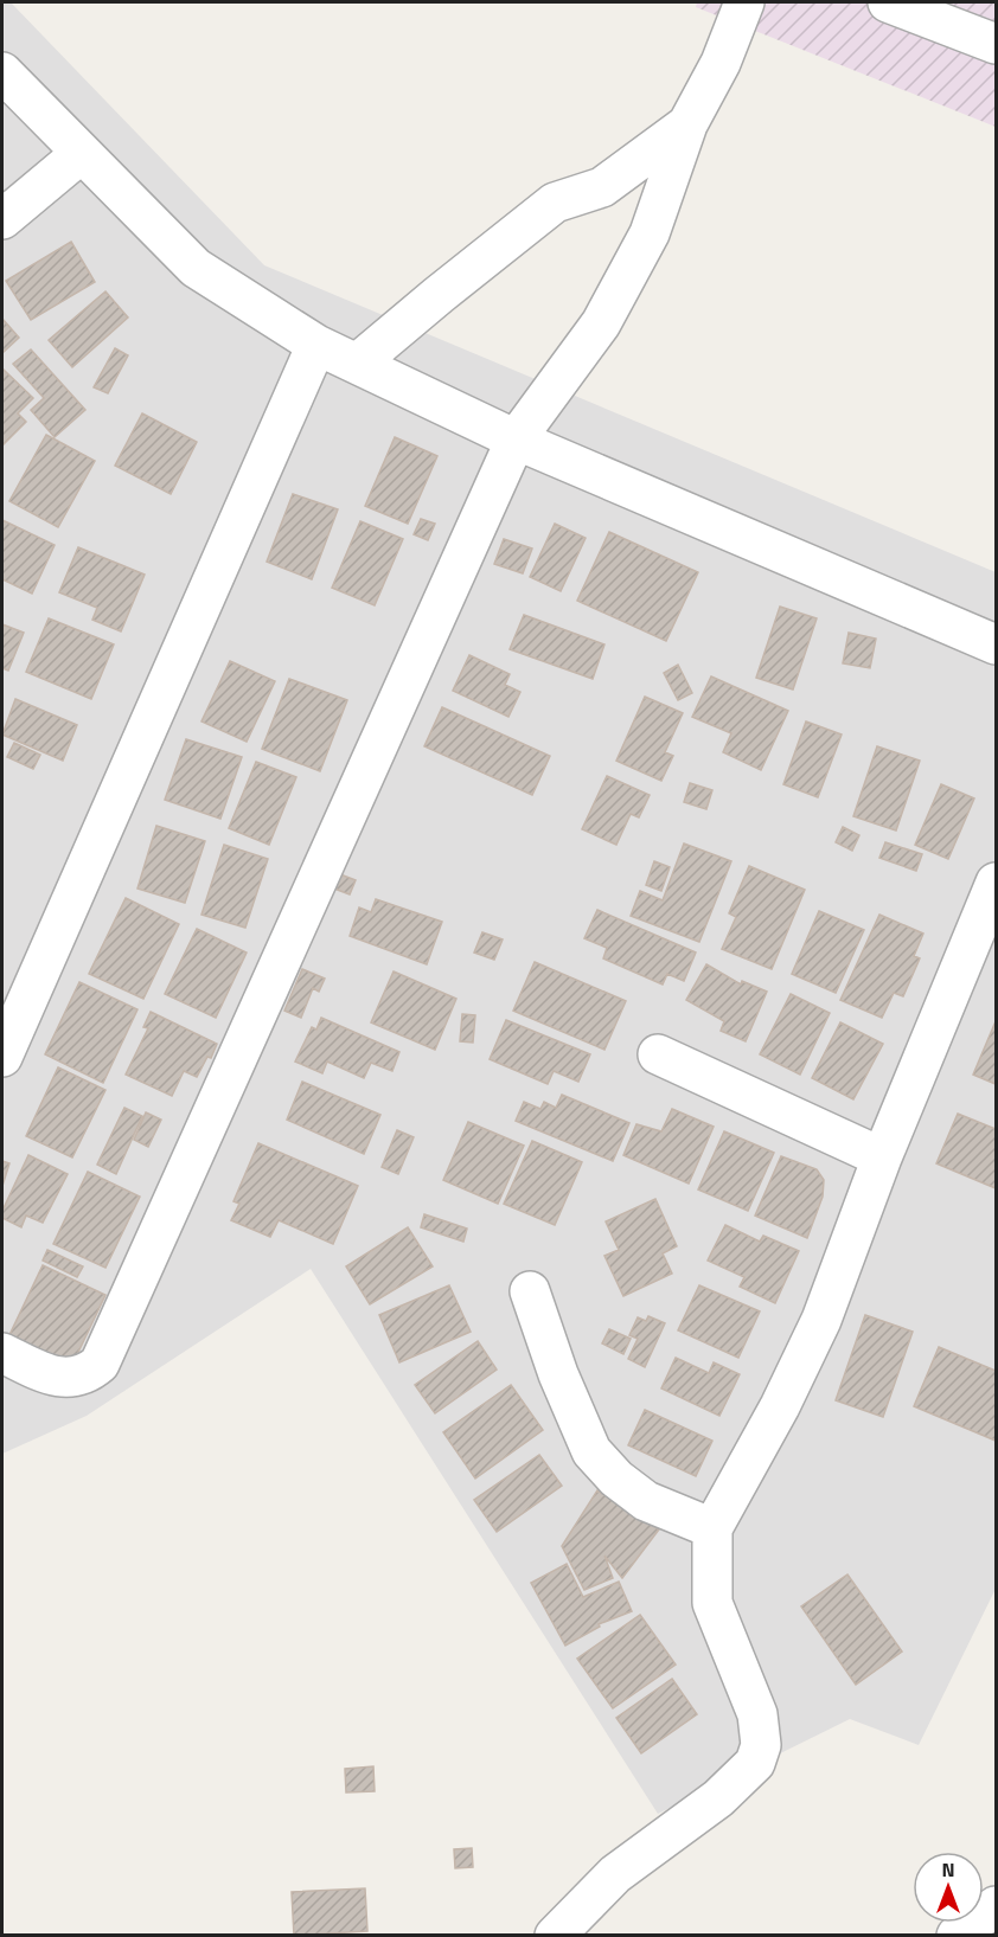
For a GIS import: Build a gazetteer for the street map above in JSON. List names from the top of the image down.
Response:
{
  "north": "top"
}
